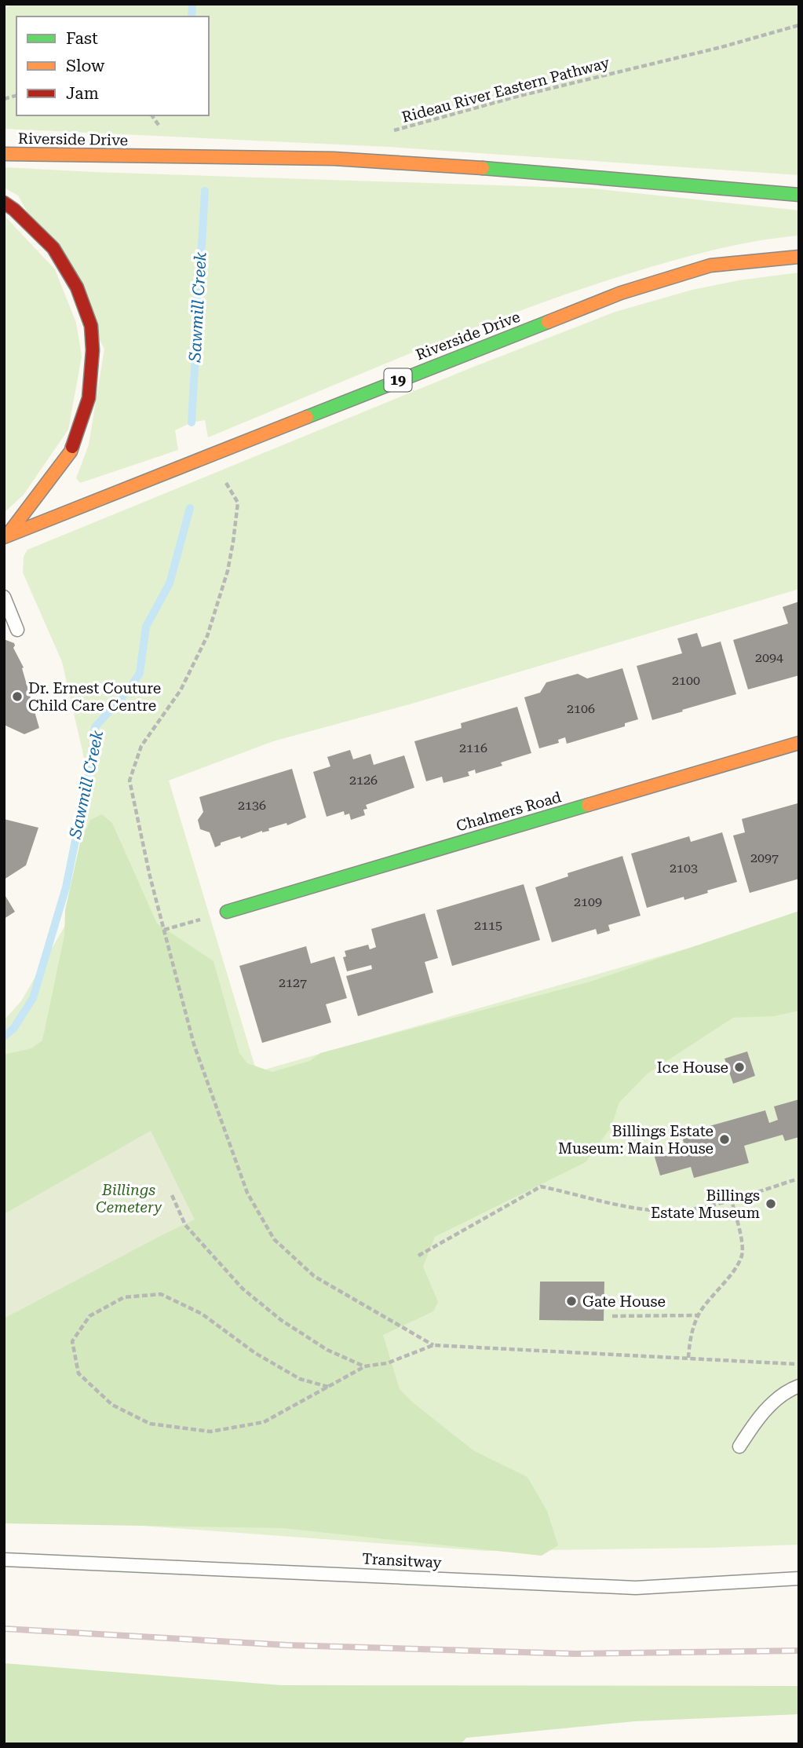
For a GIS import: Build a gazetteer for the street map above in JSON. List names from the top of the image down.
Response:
{
  "streets": {
    "main road": ["Riverside Drive", "19", "Chalmers Road"],
    "lane": ["Transitway"],
    "path": ["Rideau River Eastern Pathway"]
  },
  "water": ["Sawmill Creek"],
  "parks": ["Billings Cemetery"],
  "places": [
    "Dr. Ernest Couture Child Care Centre",
    "Ice House",
    "Billings Estate Museum: Main House",
    "Billings Estate Museum",
    "Gate House"
  ],
  "house_numbers": [
    "2094",
    "2100",
    "2106",
    "2116",
    "2126",
    "2136",
    "2097",
    "2103",
    "2109",
    "2115",
    "2127"
  ],
  "legend": ["Fast", "Slow", "Jam"]
}
